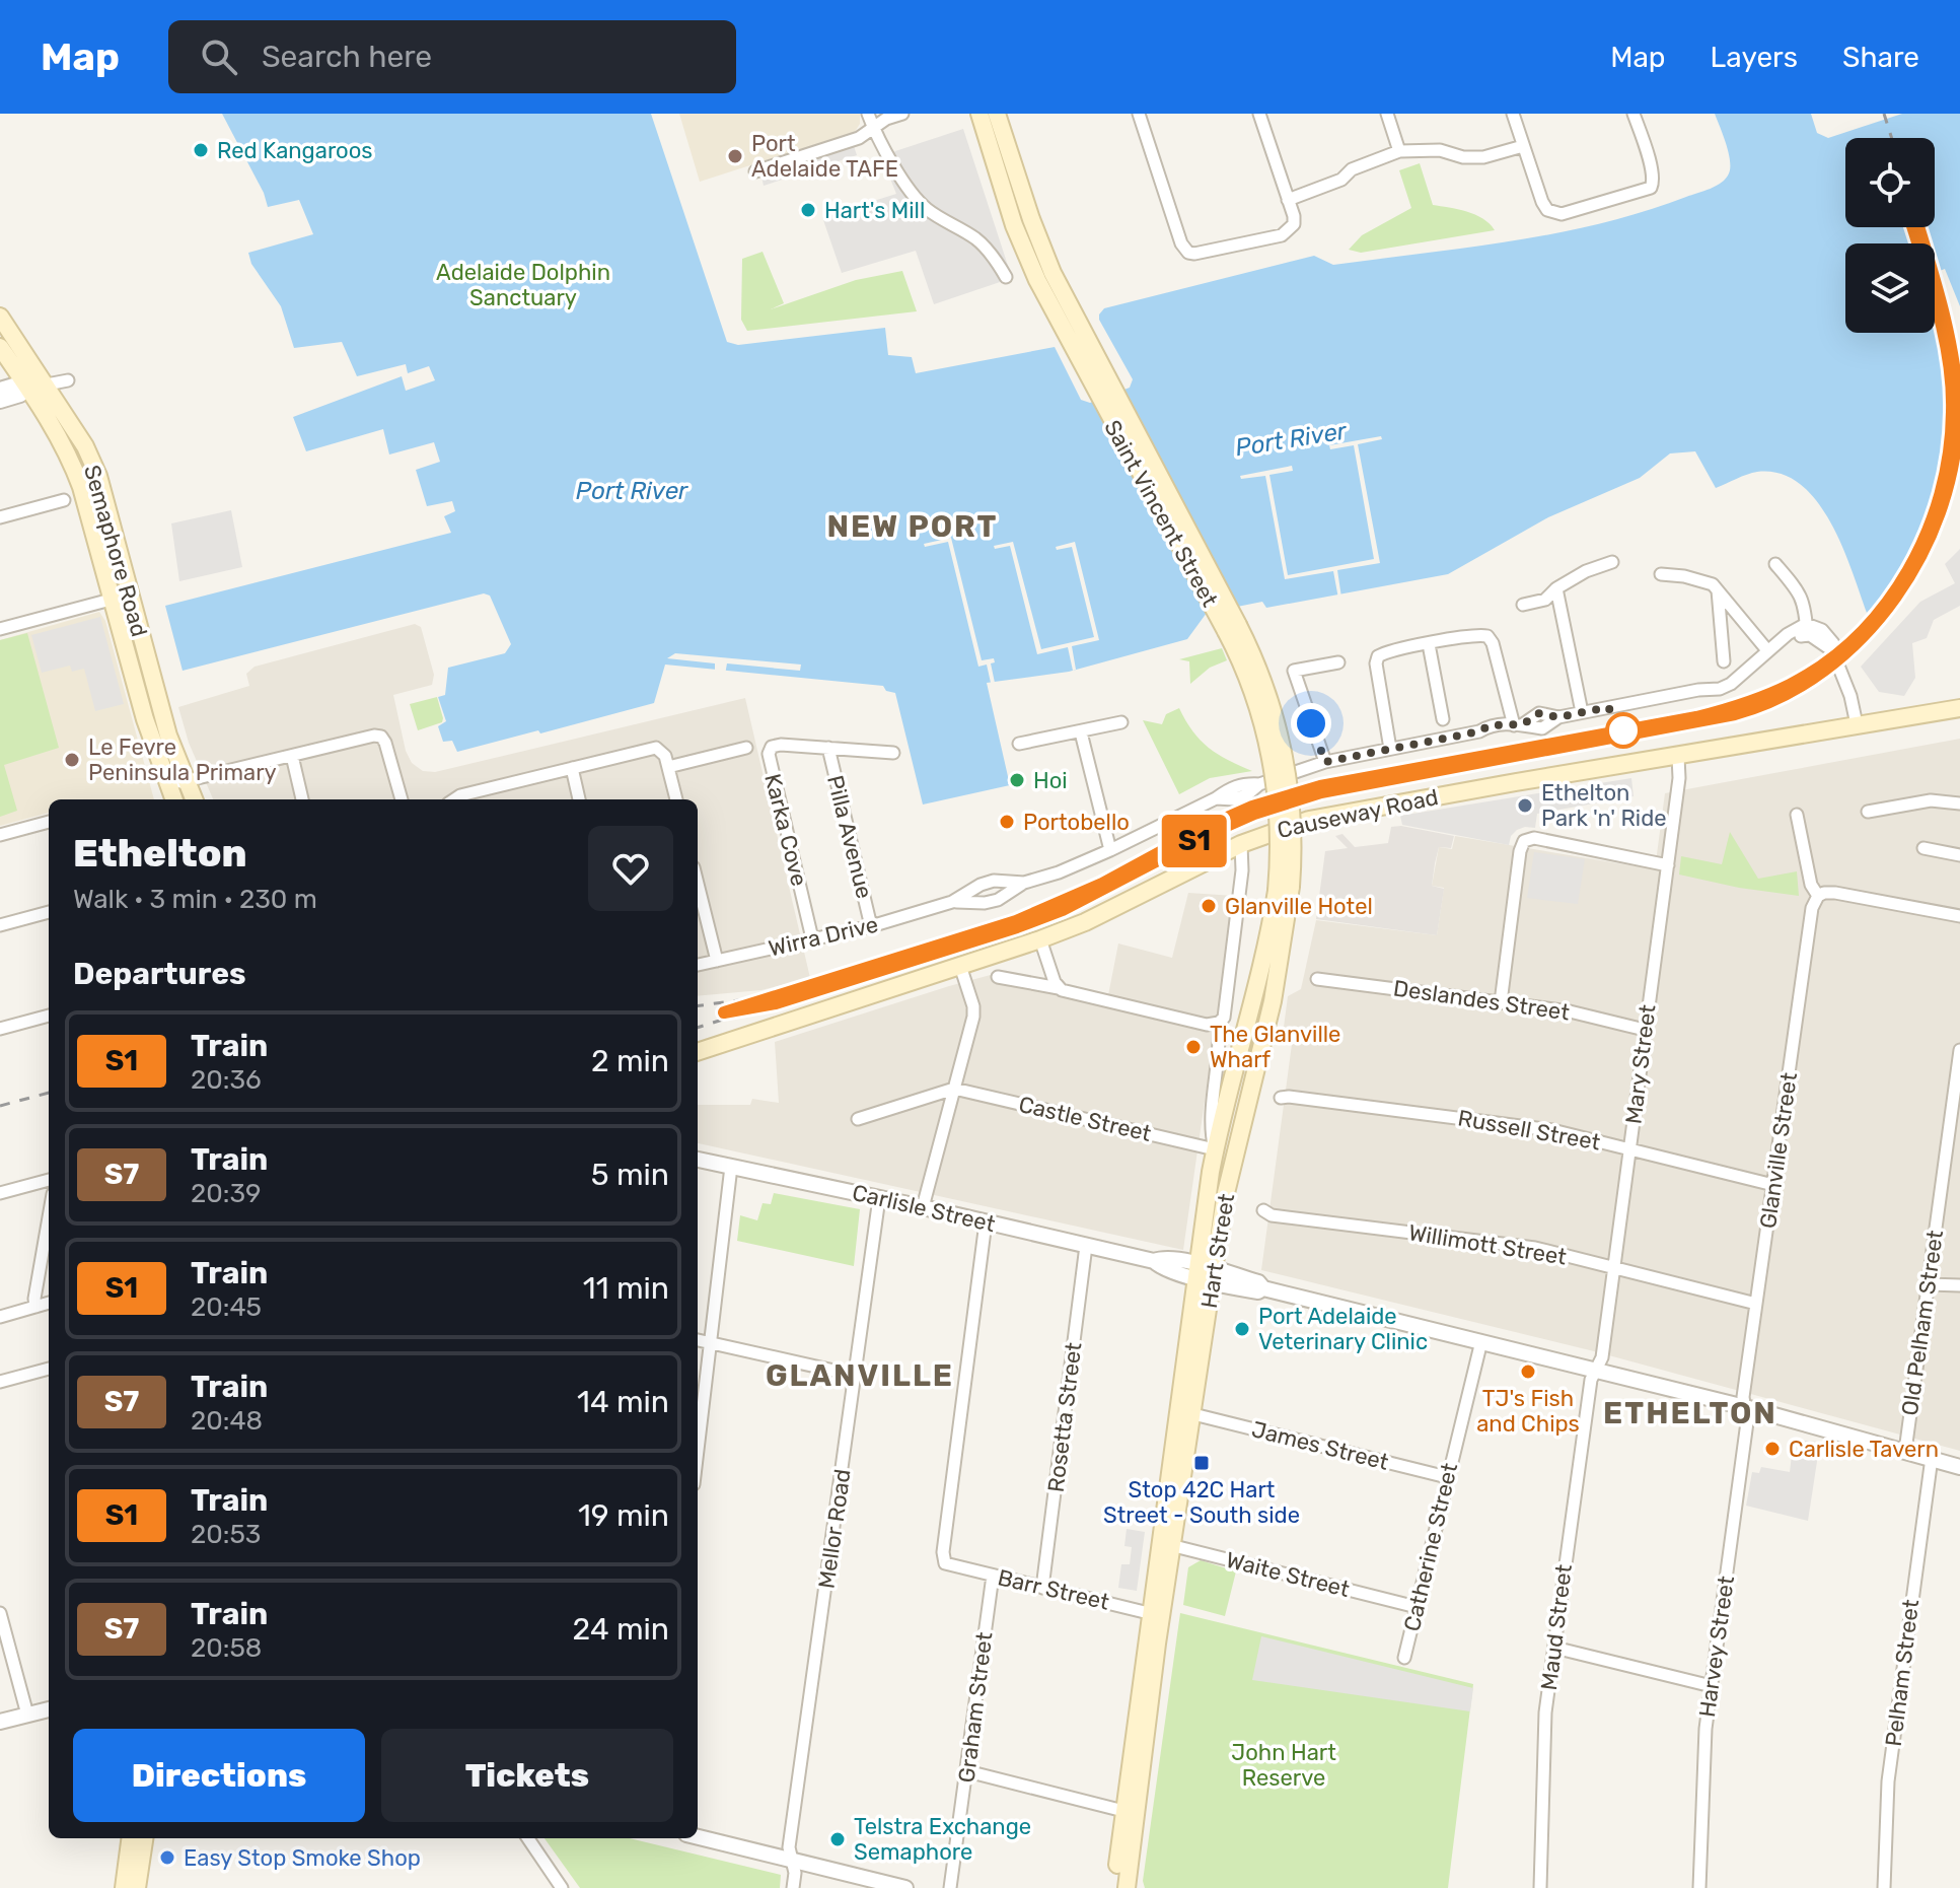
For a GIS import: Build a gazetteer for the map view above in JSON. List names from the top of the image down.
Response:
{
  "streets": {
    "main road": [
      "Saint Vincent Street",
      "Semaphore Road",
      "Causeway Road",
      "Hart Street"
    ],
    "street": [
      "Karka Cove",
      "Pilla Avenue",
      "Wirra Drive",
      "Deslandes Street",
      "Mary Street",
      "Castle Street",
      "Russell Street",
      "Glanville Street",
      "Carlisle Street",
      "Willimott Street",
      "Old Pelham Street",
      "Rosetta Street",
      "James Street",
      "Mellor Road",
      "Catherine Street",
      "Waite Street",
      "Barr Street",
      "Maud Street",
      "Harvey Street",
      "Pelham Street",
      "Graham Street"
    ]
  },
  "crossings": [
    ["Saint Vincent Street", "Hart Street"],
    ["Causeway Road", "Mary Street"],
    ["Causeway Road", "Hart Street"],
    ["Karka Cove", "Pilla Avenue"],
    ["Karka Cove", "Wirra Drive"],
    ["Pilla Avenue", "Wirra Drive"],
    ["Deslandes Street", "Mary Street"],
    ["Mary Street", "Russell Street"],
    ["Mary Street", "Carlisle Street"],
    ["Mary Street", "Willimott Street"],
    ["Mary Street", "Maud Street"],
    ["Castle Street", "Hart Street"],
    ["Russell Street", "Glanville Street"],
    ["Glanville Street", "Carlisle Street"],
    ["Glanville Street", "Willimott Street"],
    ["Glanville Street", "Harvey Street"],
    ["Carlisle Street", "Hart Street"],
    ["Carlisle Street", "Old Pelham Street"],
    ["Carlisle Street", "Rosetta Street"],
    ["Carlisle Street", "Mellor Road"],
    ["Carlisle Street", "Catherine Street"],
    ["Carlisle Street", "Barr Street"],
    ["Carlisle Street", "Maud Street"],
    ["Carlisle Street", "Harvey Street"],
    ["Carlisle Street", "Pelham Street"],
    ["Hart Street", "James Street"],
    ["Hart Street", "Waite Street"],
    ["Hart Street", "Barr Street"],
    ["Rosetta Street", "Barr Street"],
    ["James Street", "Catherine Street"],
    ["Catherine Street", "Waite Street"],
    ["Barr Street", "Graham Street"]
  ],
  "districts": ["NEW PORT", "GLANVILLE", "ETHELTON"],
  "water": ["Port River"],
  "parks": ["Adelaide Dolphin Sanctuary", "John Hart Reserve"],
  "places": {
    "other": [
      "Red Kangaroos",
      "Port Adelaide TAFE",
      "Hart's Mill",
      "Le Fevre Peninsula Primary",
      "Hoi",
      "Ethelton Park 'n' Ride",
      "Portobello",
      "Glanville Hotel",
      "The Glanville Wharf",
      "Port Adelaide Veterinary Clinic",
      "TJ's Fish and Chips",
      "Carlisle Tavern",
      "Telstra Exchange Semaphore",
      "Easy Stop Smoke Shop"
    ],
    "transit": ["Stop 42C Hart Street - South side"]
  },
  "page": {
    "header": "Map",
    "search": "Search here",
    "nav": ["Map", "Layers", "Share"],
    "on_map": "S1",
    "heading": [
      ["Ethelton", "Walk · 3 min · 230 m"],
      "Departures"
    ],
    "list": [
      {
        "mark": "S1",
        "name": "Train",
        "note": "20:36",
        "value": "2 min"
      },
      {
        "mark": "S7",
        "name": "Train",
        "note": "20:39",
        "value": "5 min"
      },
      {
        "mark": "S1",
        "name": "Train",
        "note": "20:45",
        "value": "11 min"
      },
      {
        "mark": "S7",
        "name": "Train",
        "note": "20:48",
        "value": "14 min"
      },
      {
        "mark": "S1",
        "name": "Train",
        "note": "20:53",
        "value": "19 min"
      },
      {
        "mark": "S7",
        "name": "Train",
        "note": "20:58",
        "value": "24 min"
      }
    ],
    "buttons": ["Directions", "Tickets"]
  }
}
